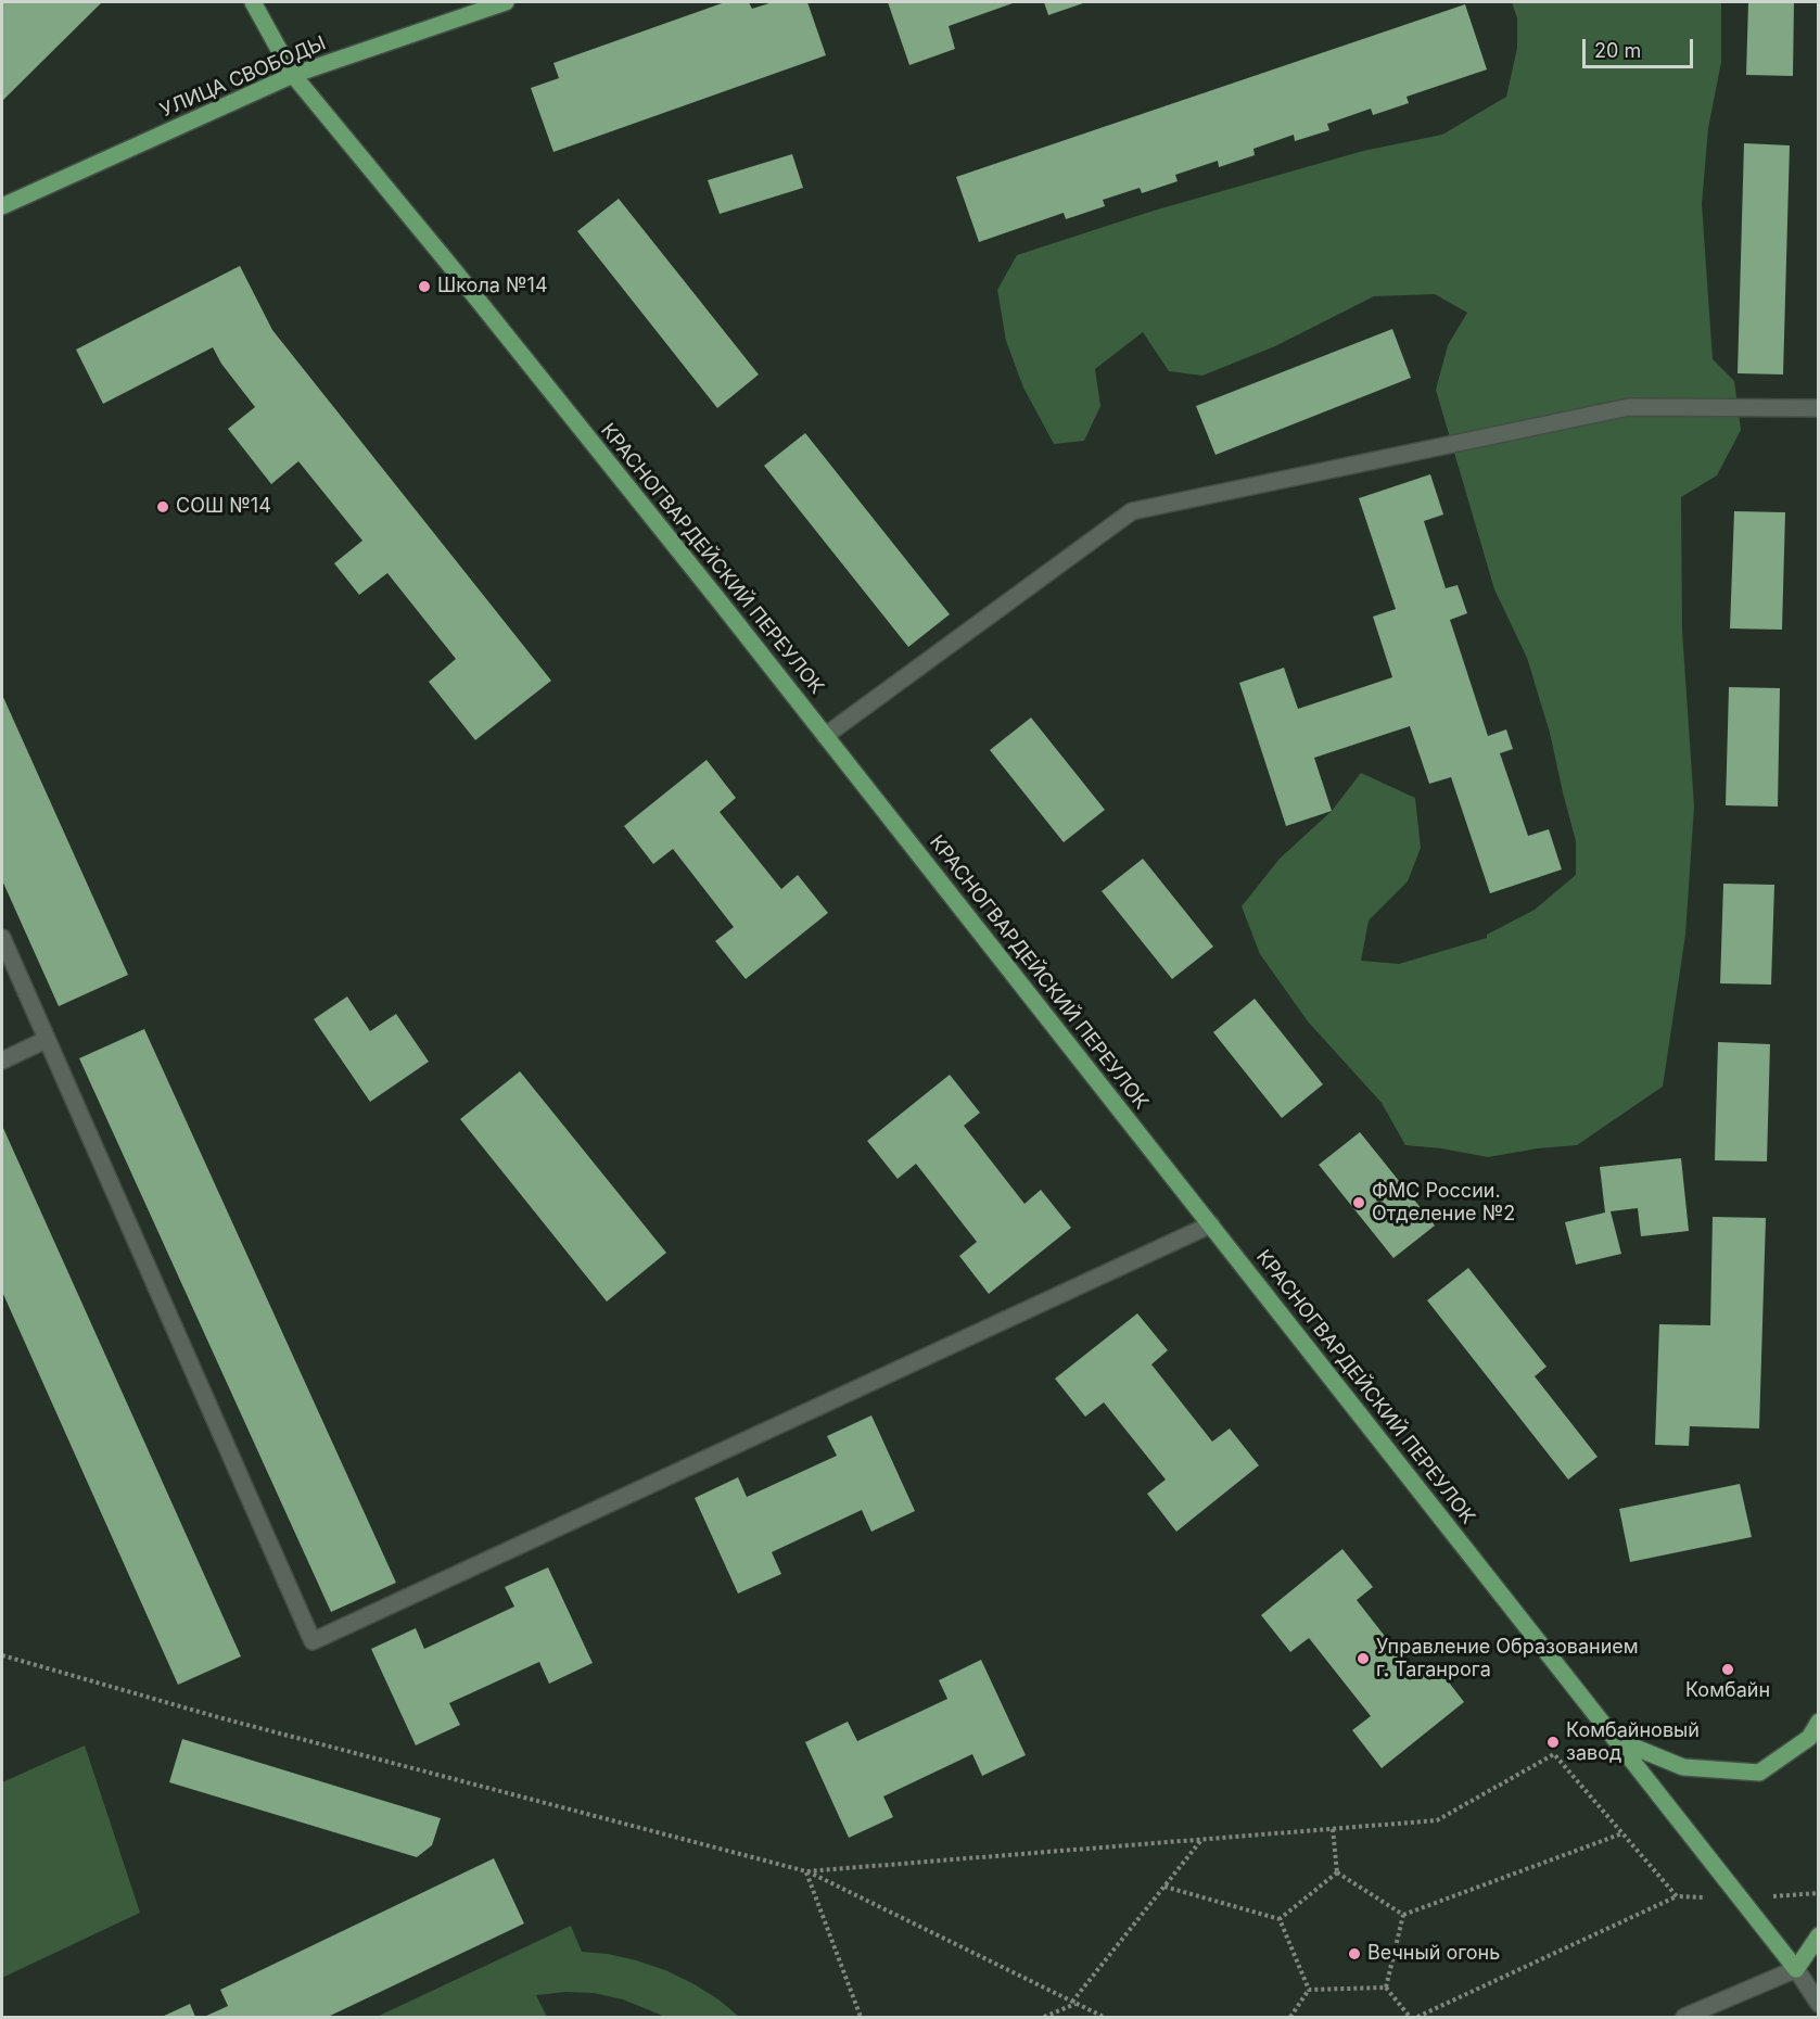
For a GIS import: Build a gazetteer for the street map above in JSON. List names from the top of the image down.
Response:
{
  "streets": {
    "main road": ["УЛИЦА СВОБОДЫ", "КРАСНОГВАРДЕЙСКИЙ ПЕРЕУЛОК"]
  },
  "crossings": [
    ["УЛИЦА СВОБОДЫ", "КРАСНОГВАРДЕЙСКИЙ ПЕРЕУЛОК"]
  ],
  "places": [
    "Школа №14",
    "СОШ №14",
    "ФМС России. Отделение №2",
    "Управление Образованием г. Таганрога",
    "Комбайн",
    "Комбайновый завод",
    "Вечный огонь"
  ],
  "scale_bar": "20 m"
}
